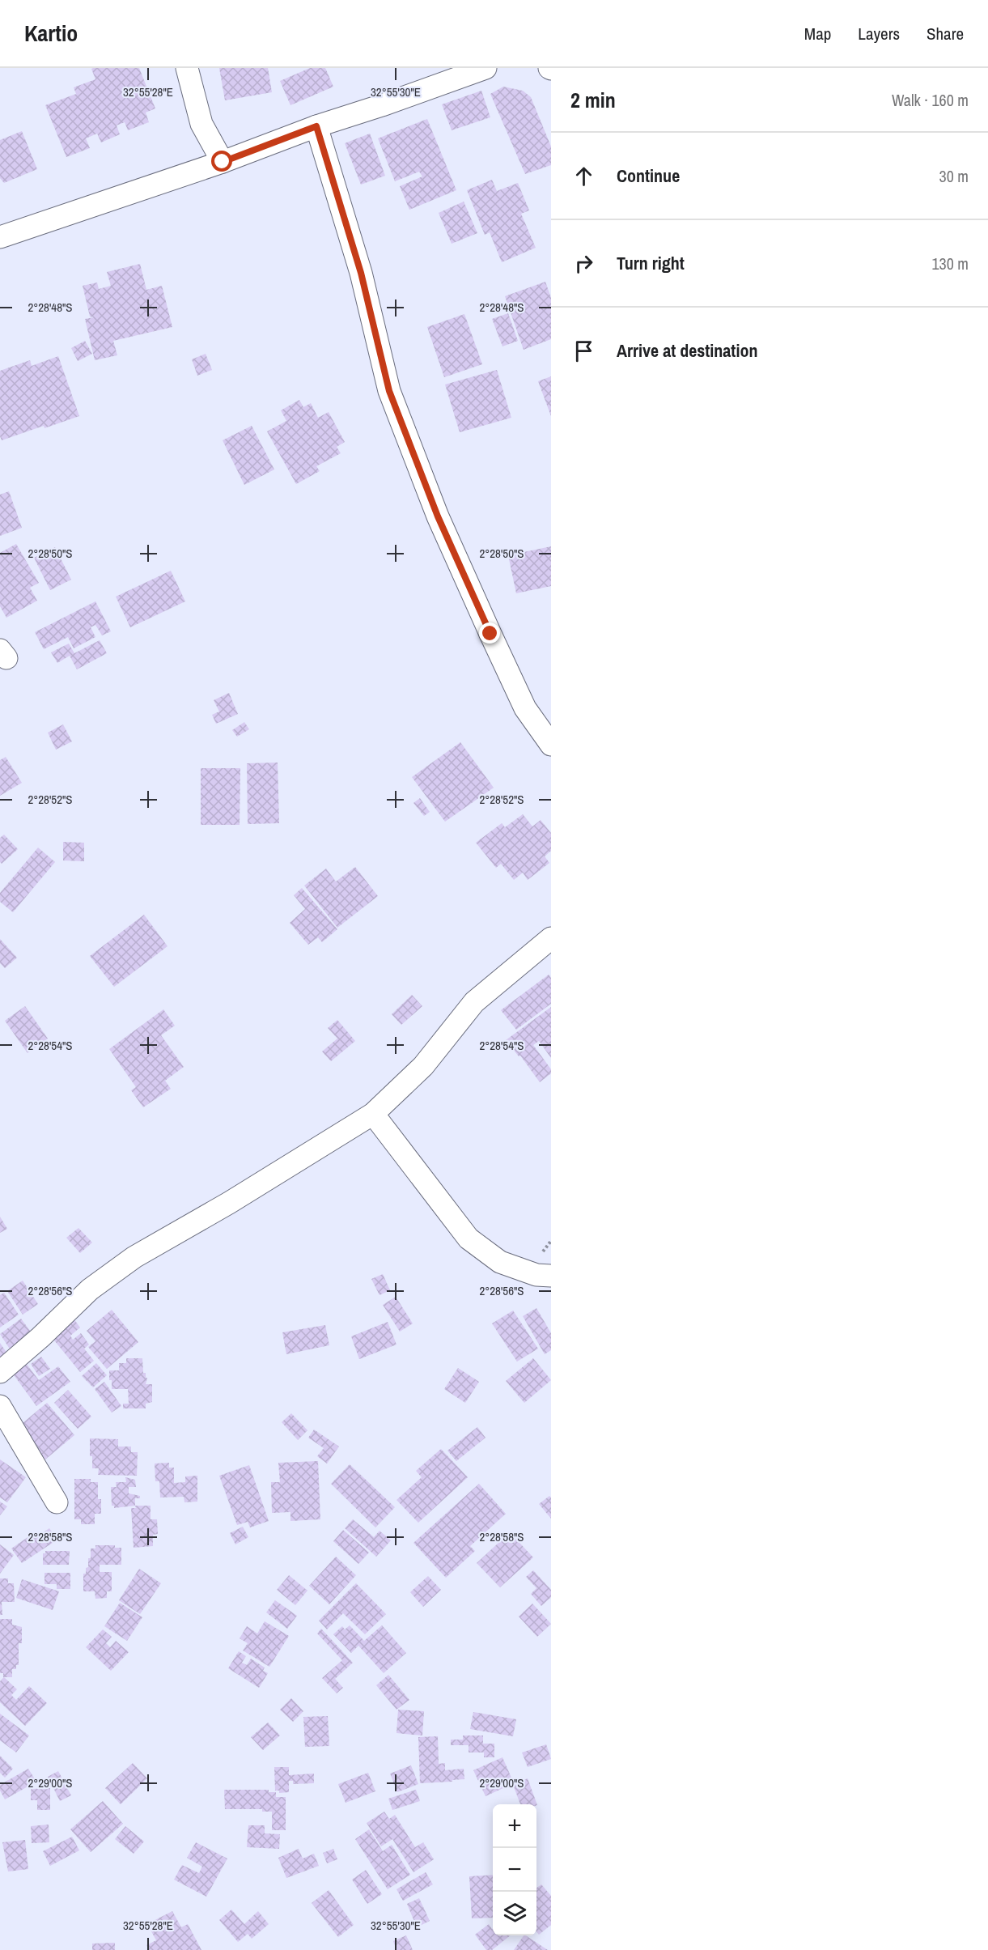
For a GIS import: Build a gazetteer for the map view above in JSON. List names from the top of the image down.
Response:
{
  "page": {
    "header": "Kartio",
    "nav": ["Map", "Layers", "Share"],
    "heading": ["2 min", "Walk · 160 m"],
    "list": [
      ["Continue", "30 m"],
      ["Turn right", "130 m"],
      "Arrive at destination"
    ],
    "map_buttons": ["+", "−"]
  },
  "coordinates": [
    "32°55'28\"E",
    "32°55'30\"E",
    "2°28'48\"S",
    "2°28'50\"S",
    "2°28'52\"S",
    "2°28'54\"S",
    "2°28'56\"S",
    "2°28'58\"S",
    "2°29'00\"S"
  ]
}
